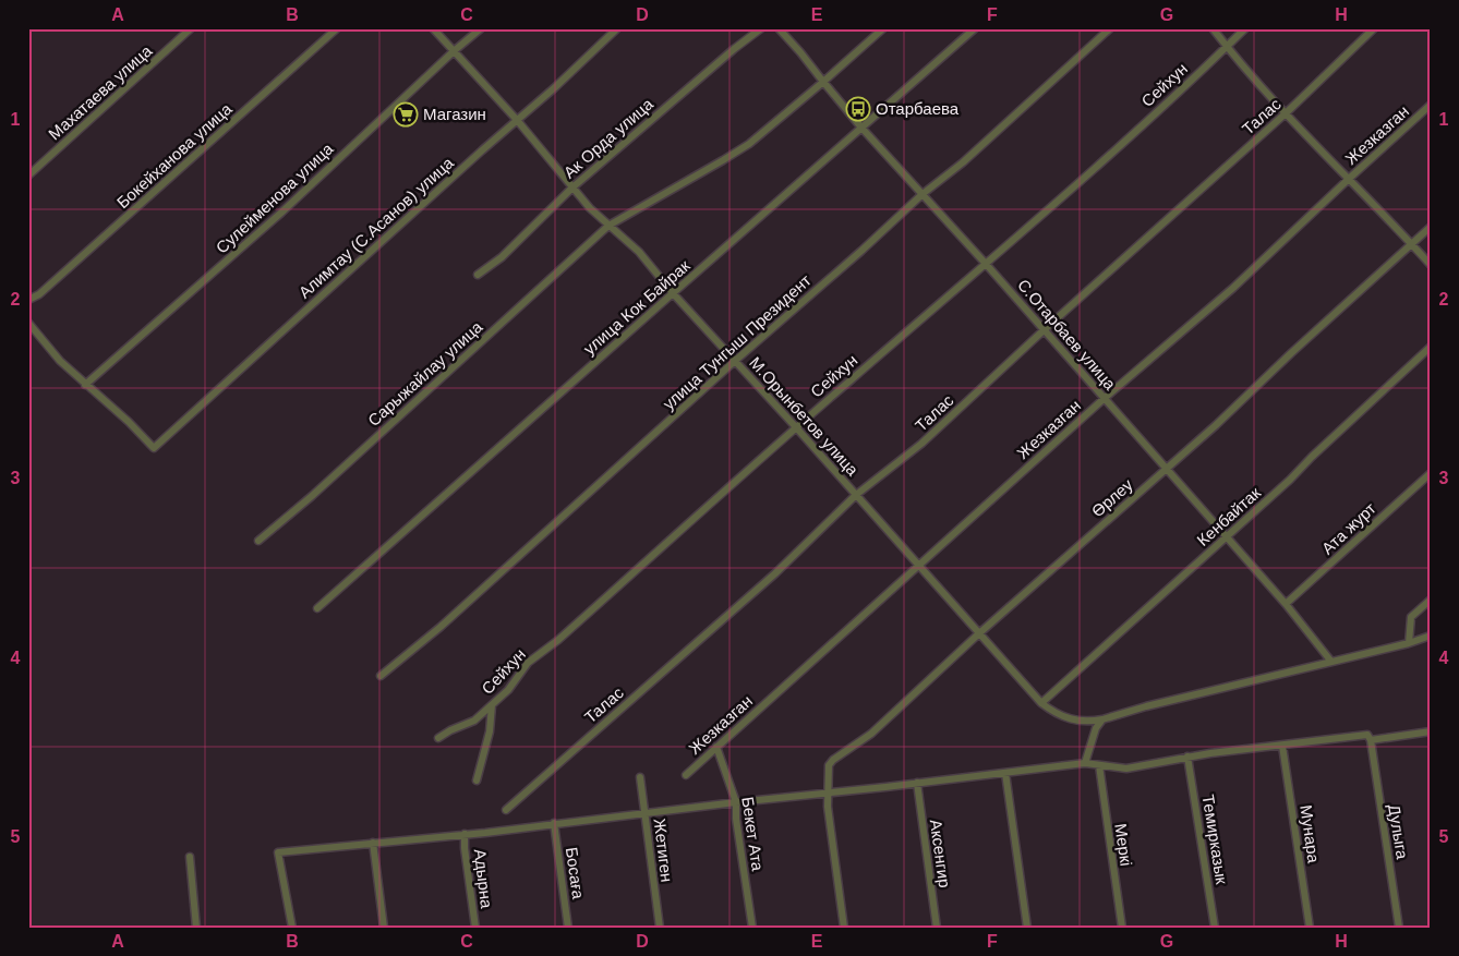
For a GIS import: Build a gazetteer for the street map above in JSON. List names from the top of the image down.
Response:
{
  "streets": {
    "street": [
      "Сейхун",
      "Махатаева улица",
      "Талас",
      "Жезказган",
      "Ак Орда улица",
      "Бокейханова улица",
      "Сулейменова улица",
      "Алимтау (С.Асанов) улица",
      "улица Кок Байрак",
      "С.Отарбаев улица",
      "улица Тунгыш Президент",
      "Сарыжайлау улица",
      "М.Орынбетов улица",
      "Өрлеу",
      "Кенбайтак",
      "Ата журт",
      "Дулыга",
      "Бекет Ата",
      "Мунара",
      "Темирказык",
      "Меркі",
      "Жетиген",
      "Аксенгир",
      "Босаға",
      "Адырна"
    ]
  },
  "crossings": [
    ["Сейхун", "С.Отарбаев улица"],
    ["Сейхун", "М.Орынбетов улица"],
    ["Талас", "С.Отарбаев улица"],
    ["Талас", "М.Орынбетов улица"],
    ["Жезказган", "С.Отарбаев улица"],
    ["Жезказган", "М.Орынбетов улица"],
    ["Жезказган", "Бекет Ата"],
    ["Ак Орда улица", "М.Орынбетов улица"],
    ["Сулейменова улица", "Алимтау (С.Асанов) улица"],
    ["Сулейменова улица", "М.Орынбетов улица"],
    ["Алимтау (С.Асанов) улица", "М.Орынбетов улица"],
    ["улица Кок Байрак", "С.Отарбаев улица"],
    ["улица Кок Байрак", "М.Орынбетов улица"],
    ["С.Отарбаев улица", "улица Тунгыш Президент"],
    ["С.Отарбаев улица", "Сарыжайлау улица"],
    ["С.Отарбаев улица", "М.Орынбетов улица"],
    ["С.Отарбаев улица", "Өрлеу"],
    ["С.Отарбаев улица", "Кенбайтак"],
    ["С.Отарбаев улица", "Ата журт"],
    ["улица Тунгыш Президент", "М.Орынбетов улица"],
    ["Сарыжайлау улица", "М.Орынбетов улица"],
    ["М.Орынбетов улица", "Өрлеу"],
    ["М.Орынбетов улица", "Кенбайтак"]
  ],
  "places": {
    "bus stop": ["Отарбаева"],
    "supermarket": ["Магазин"]
  },
  "grid": {
    "columns": [
      "A",
      "B",
      "C",
      "D",
      "E",
      "F",
      "G",
      "H"
    ],
    "rows": [
      "1",
      "2",
      "3",
      "4",
      "5"
    ]
  }
}
